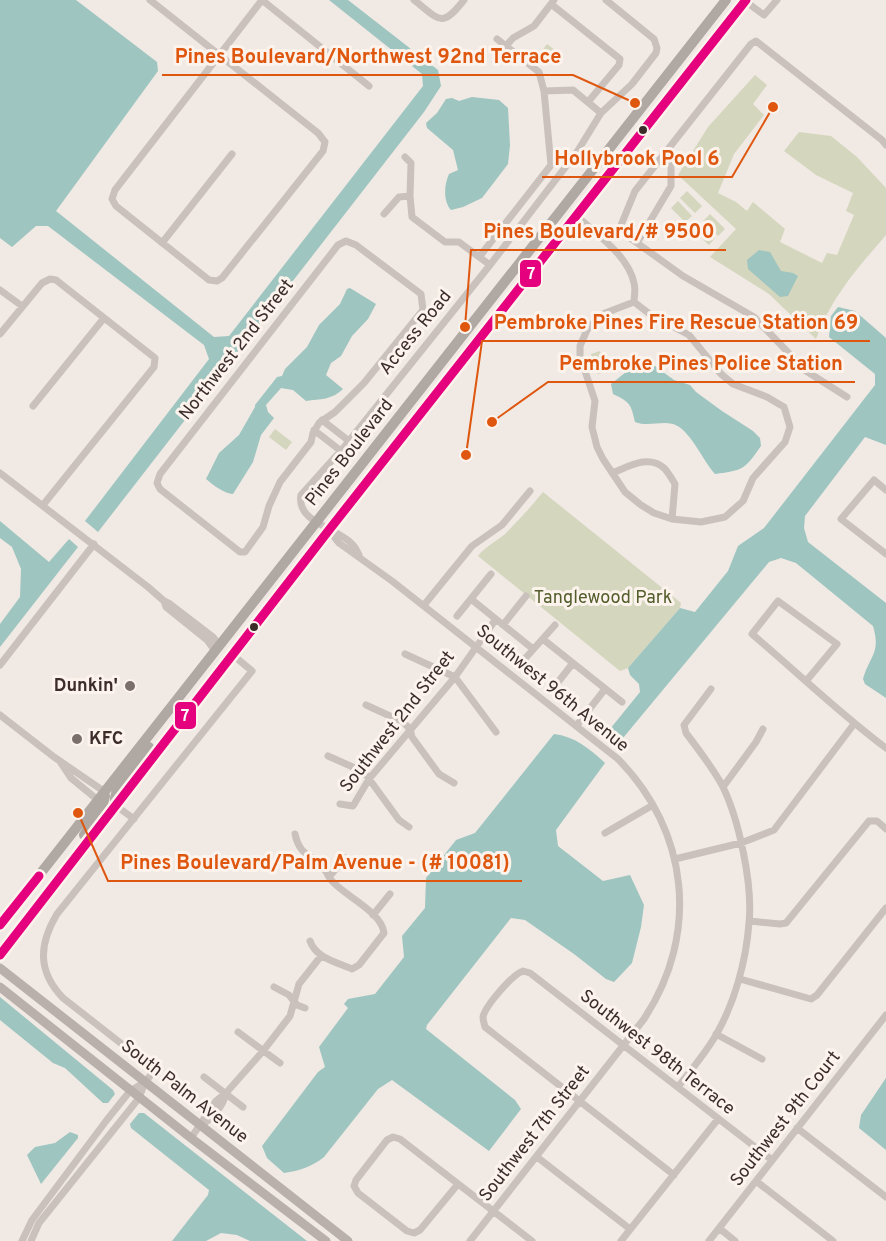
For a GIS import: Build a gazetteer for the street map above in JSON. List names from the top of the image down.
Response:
{
  "streets": {
    "highway": ["Pines Boulevard"],
    "main road": ["South Palm Avenue"],
    "street": [
      "Access Road",
      "Northwest 2nd Street",
      "Southwest 96th Avenue",
      "Southwest 2nd Street",
      "Southwest 98th Terrace",
      "Southwest 9th Court",
      "Southwest 7th Street"
    ]
  },
  "crossings": [
    ["Access Road", "Southwest 96th Avenue"],
    ["Pines Boulevard", "Southwest 96th Avenue"],
    ["Southwest 96th Avenue", "Southwest 2nd Street"],
    ["Southwest 96th Avenue", "Southwest 98th Terrace"],
    ["Southwest 96th Avenue", "Southwest 7th Street"],
    ["Southwest 98th Terrace", "Southwest 9th Court"],
    ["Southwest 98th Terrace", "Southwest 7th Street"]
  ],
  "parks": ["Tanglewood Park"],
  "places": [
    "Pines Boulevard/Northwest 92nd Terrace",
    "Hollybrook Pool 6",
    "Pines Boulevard/# 9500",
    "Pembroke Pines Police Station",
    "Pembroke Pines Fire Rescue Station 69",
    "Dunkin'",
    "KFC",
    "Pines Boulevard/Palm Avenue - (# 10081)"
  ],
  "lines": ["transit line 7"]
}
